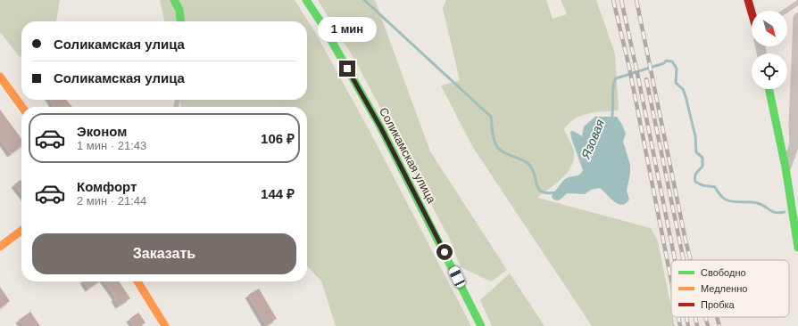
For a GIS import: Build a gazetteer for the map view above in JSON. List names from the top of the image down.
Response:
{
  "streets": {
    "street": ["Соликамская улица"]
  },
  "water": ["Язовая"],
  "legend": ["Свободно", "Медленно", "Пробка"],
  "north": "bottom right",
  "page": {
    "bubble": "1 мин",
    "banner": ["Соликамская улица", "Соликамская улица"],
    "list": [
      {
        "name": "Эконом",
        "note": "1 мин · 21:43",
        "value": "106 ₽"
      },
      {
        "name": "Комфорт",
        "note": "2 мин · 21:44",
        "value": "144 ₽"
      }
    ],
    "buttons": "Заказать"
  }
}
